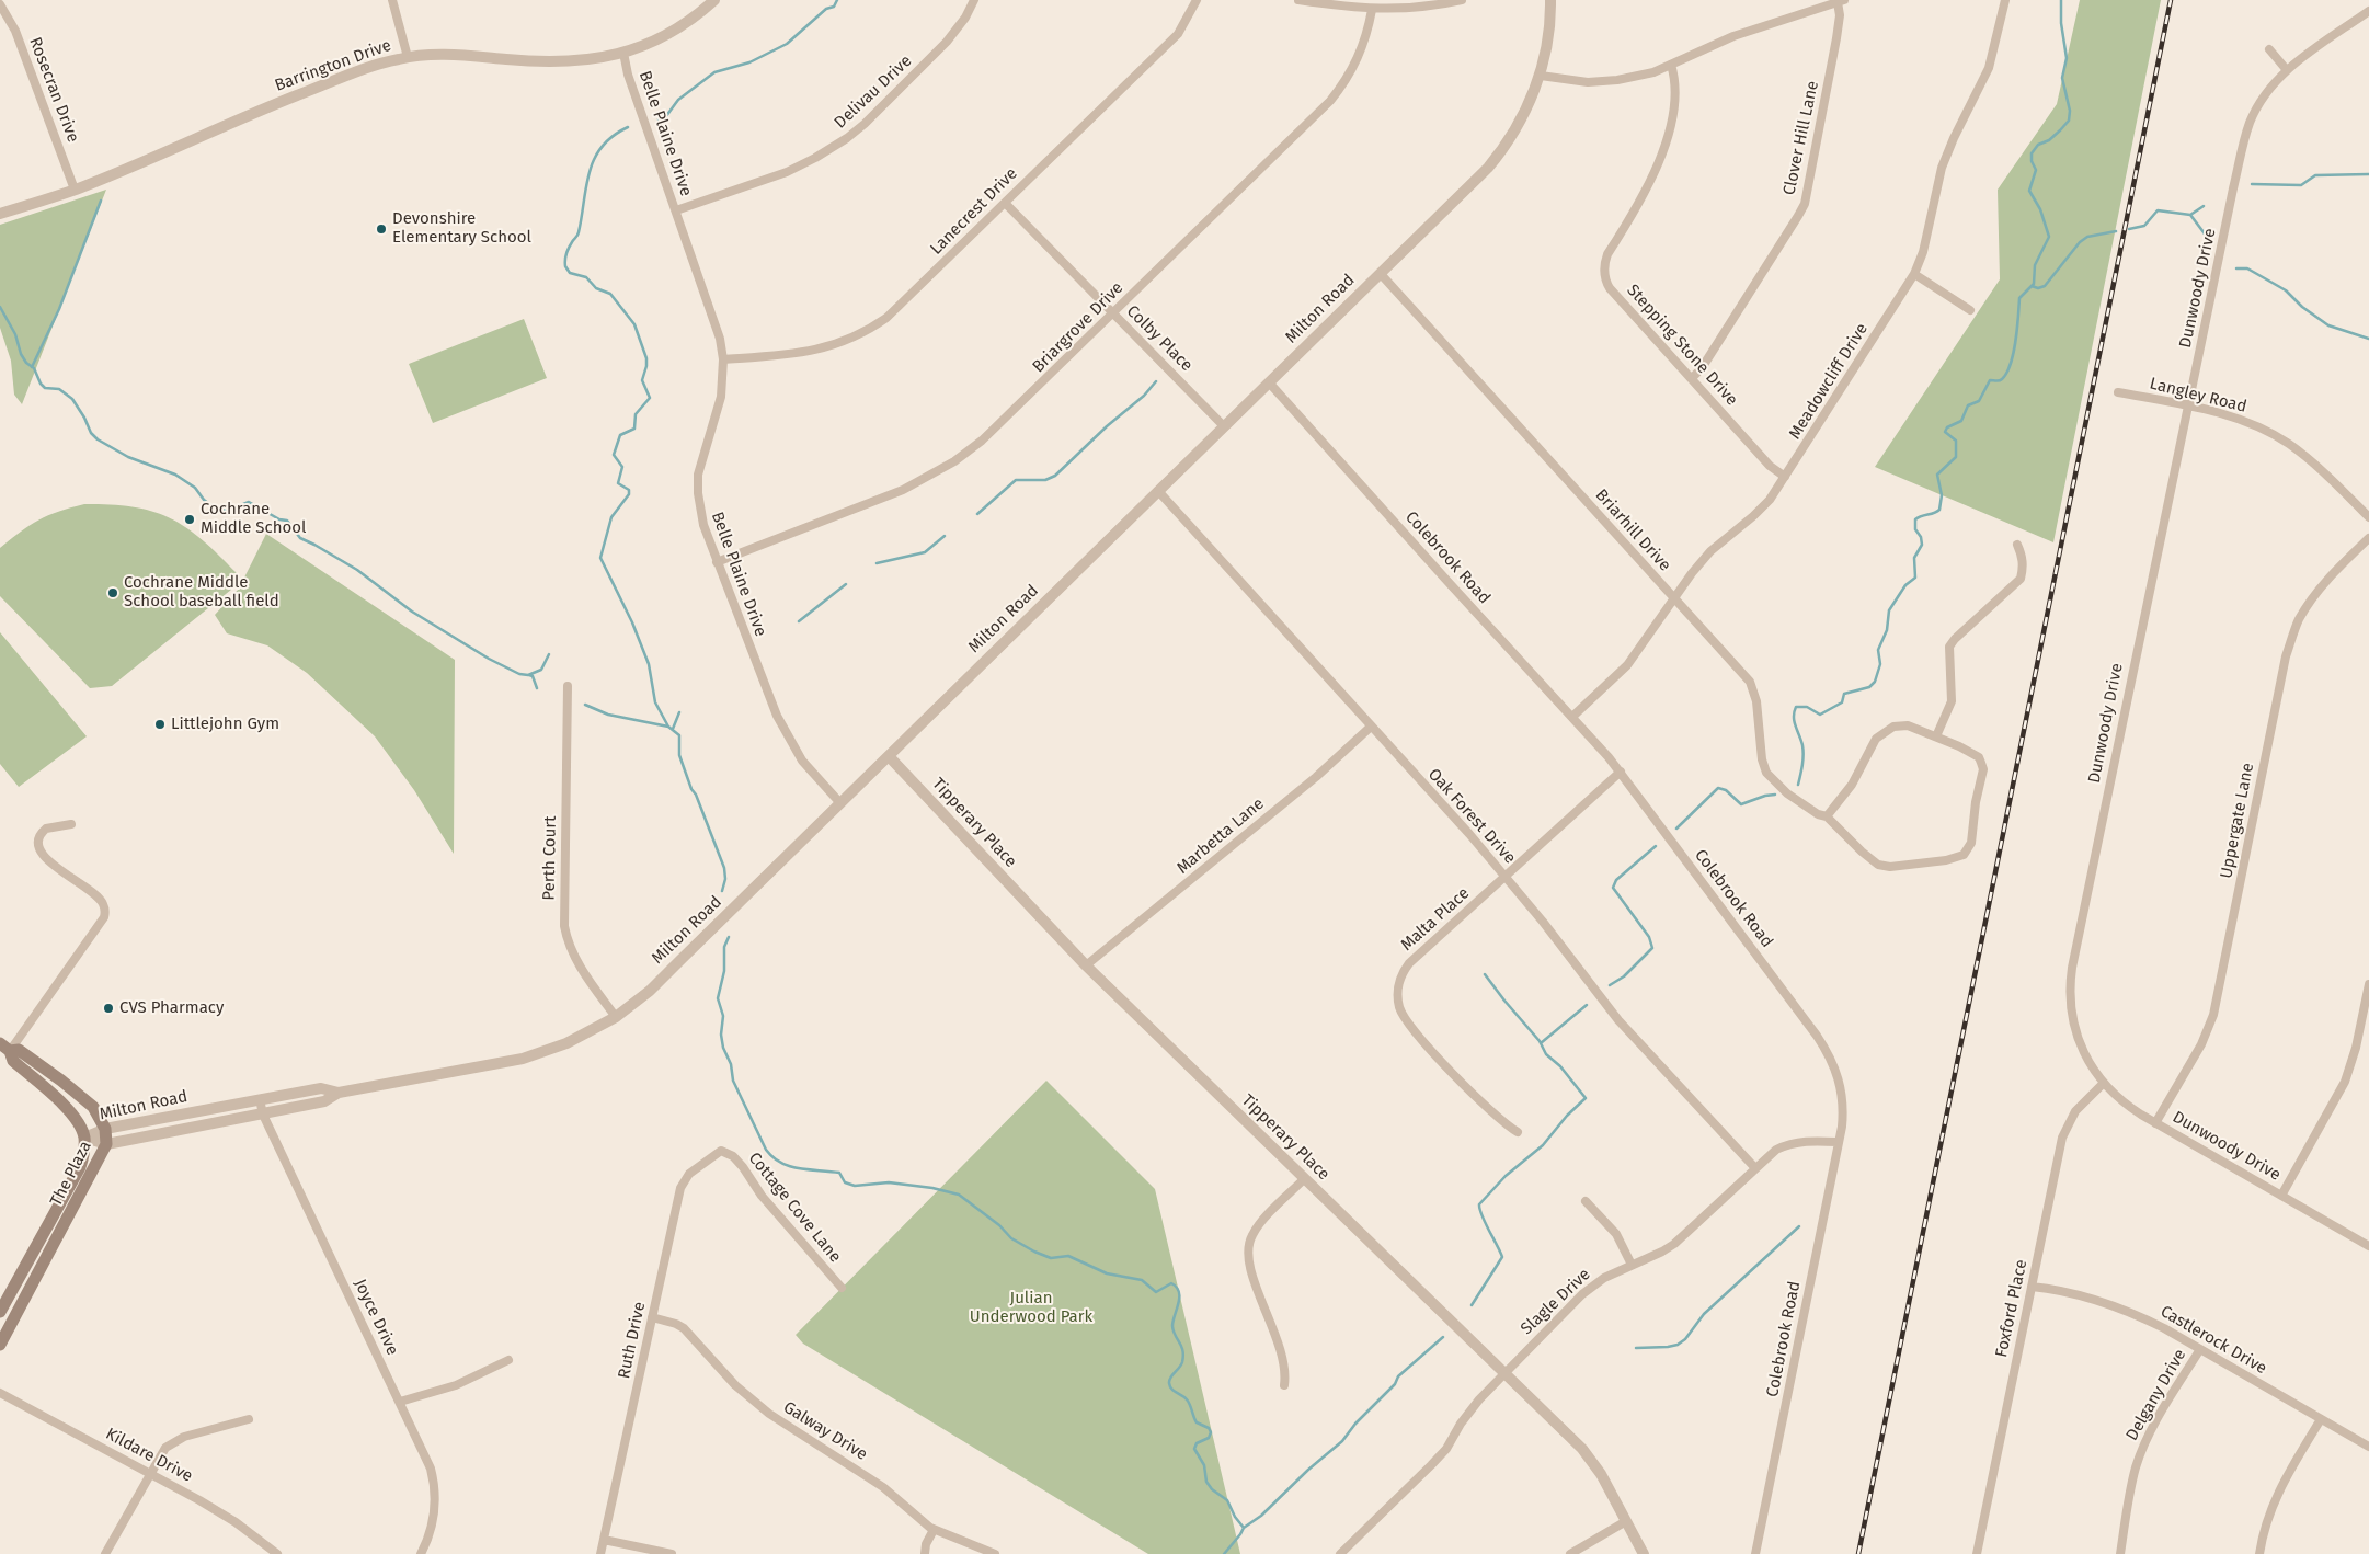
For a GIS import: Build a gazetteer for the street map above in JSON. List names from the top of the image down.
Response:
{
  "streets": {
    "main road": ["The Plaza"],
    "street": [
      "Barrington Drive",
      "Rosecran Drive",
      "Delivau Drive",
      "Belle Plaine Drive",
      "Clover Hill Lane",
      "Lanecrest Drive",
      "Dunwoody Drive",
      "Milton Road",
      "Briargrove Drive",
      "Colby Place",
      "Stepping Stone Drive",
      "Meadowcliff Drive",
      "Langley Road",
      "Briarhill Drive",
      "Colebrook Road",
      "Oak Forest Drive",
      "Uppergate Lane",
      "Tipperary Place",
      "Marbetta Lane",
      "Perth Court",
      "Malta Place",
      "Cottage Cove Lane",
      "Slagle Drive",
      "Foxford Place",
      "Joyce Drive",
      "Ruth Drive",
      "Castlerock Drive",
      "Delgany Drive",
      "Galway Drive",
      "Kildare Drive"
    ]
  },
  "crossings": [
    ["Barrington Drive", "Rosecran Drive"],
    ["Barrington Drive", "Belle Plaine Drive"],
    ["Delivau Drive", "Belle Plaine Drive"],
    ["Belle Plaine Drive", "Lanecrest Drive"],
    ["Belle Plaine Drive", "Milton Road"],
    ["Belle Plaine Drive", "Briargrove Drive"],
    ["Clover Hill Lane", "Stepping Stone Drive"],
    ["Lanecrest Drive", "Colby Place"],
    ["Dunwoody Drive", "Langley Road"],
    ["Dunwoody Drive", "Uppergate Lane"],
    ["Dunwoody Drive", "Foxford Place"],
    ["Milton Road", "Colby Place"],
    ["Milton Road", "Briarhill Drive"],
    ["Milton Road", "Colebrook Road"],
    ["Milton Road", "Oak Forest Drive"],
    ["Milton Road", "Tipperary Place"],
    ["Milton Road", "Perth Court"],
    ["Milton Road", "The Plaza"],
    ["Milton Road", "Joyce Drive"],
    ["Briargrove Drive", "Colby Place"],
    ["Stepping Stone Drive", "Meadowcliff Drive"],
    ["Meadowcliff Drive", "Briarhill Drive"],
    ["Meadowcliff Drive", "Colebrook Road"],
    ["Colebrook Road", "Malta Place"],
    ["Colebrook Road", "Slagle Drive"],
    ["Oak Forest Drive", "Marbetta Lane"],
    ["Oak Forest Drive", "Malta Place"],
    ["Oak Forest Drive", "Slagle Drive"],
    ["Tipperary Place", "Marbetta Lane"],
    ["Tipperary Place", "Slagle Drive"],
    ["Cottage Cove Lane", "Ruth Drive"],
    ["Foxford Place", "Castlerock Drive"],
    ["Ruth Drive", "Galway Drive"],
    ["Castlerock Drive", "Delgany Drive"]
  ],
  "parks": ["Julian Underwood Park"],
  "places": [
    "Devonshire Elementary School",
    "Cochrane Middle School",
    "Cochrane Middle School baseball field",
    "Littlejohn Gym",
    "CVS Pharmacy"
  ]
}
